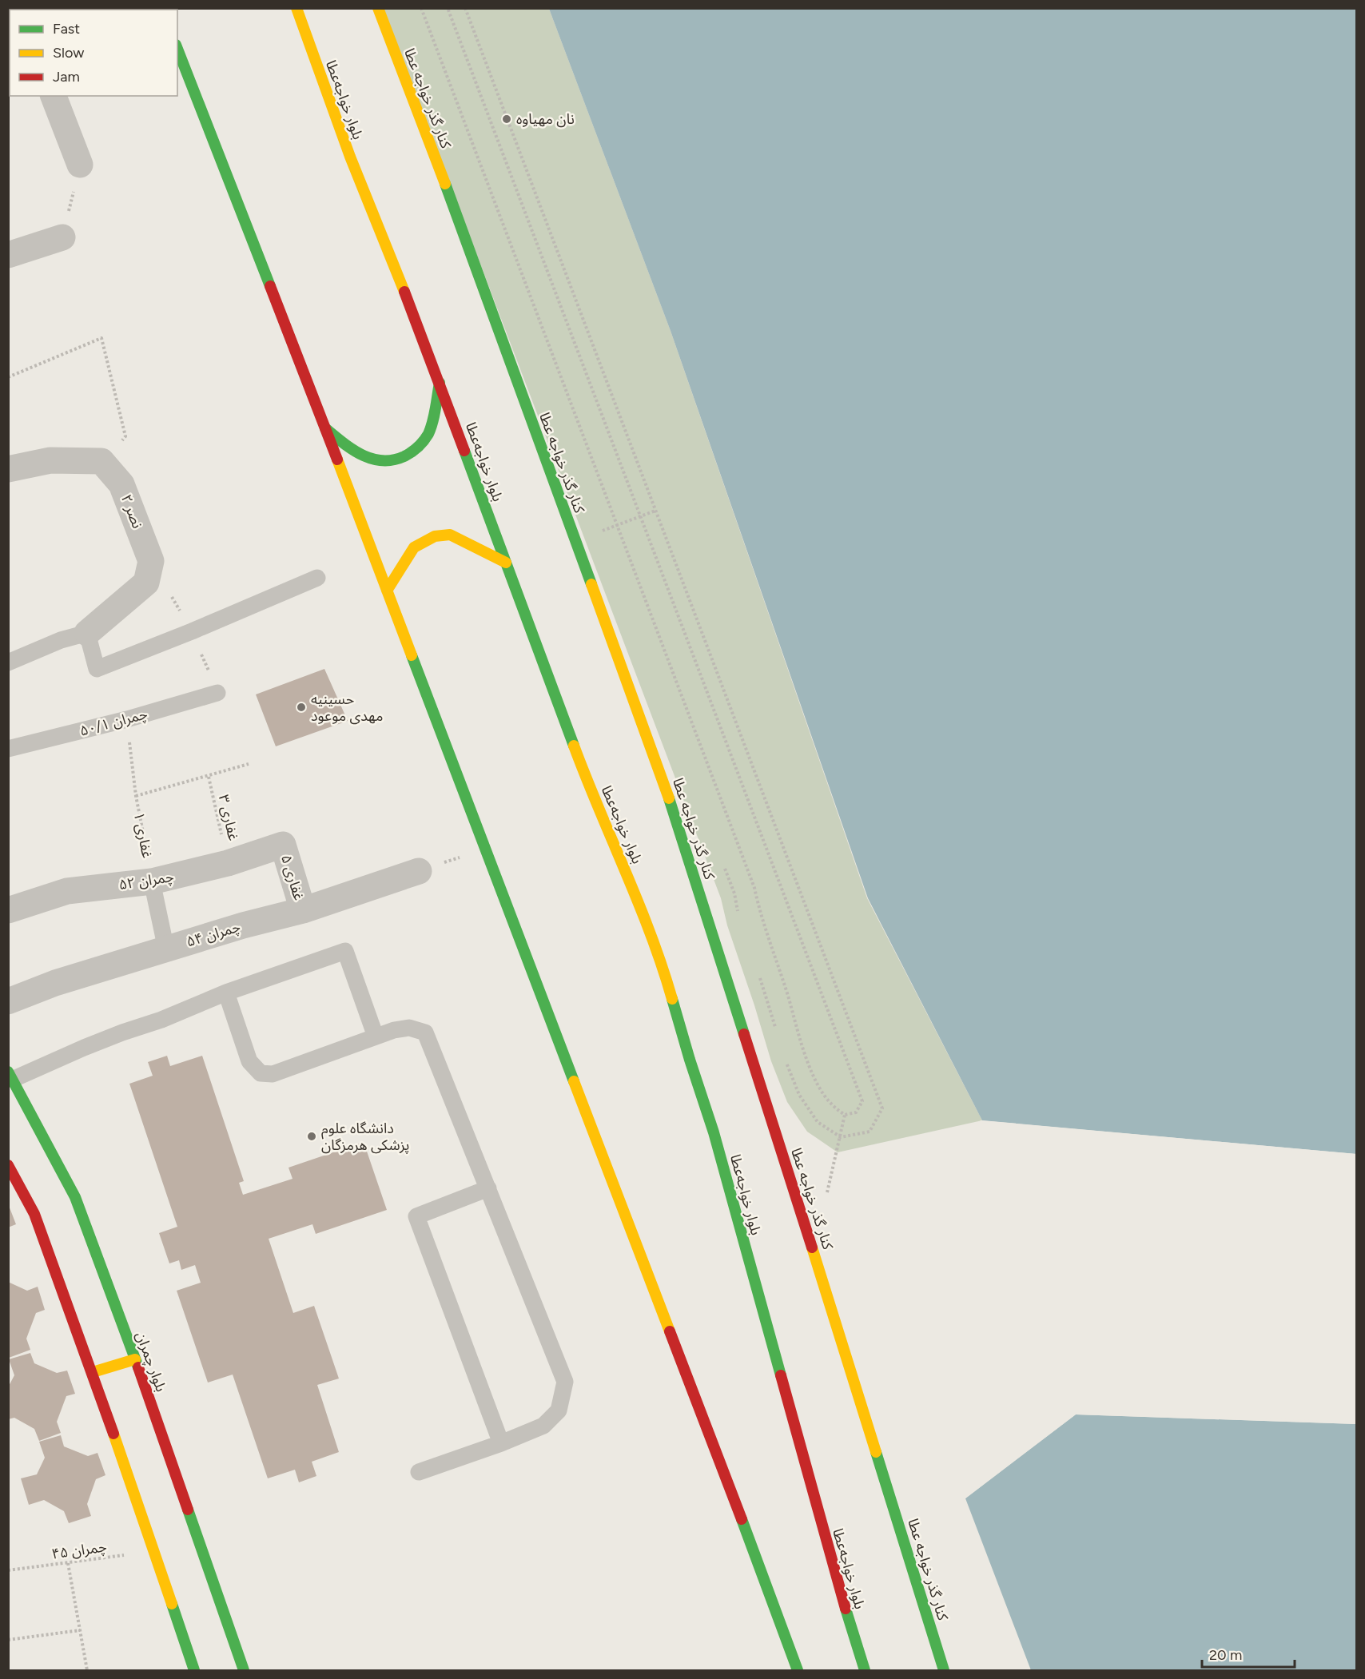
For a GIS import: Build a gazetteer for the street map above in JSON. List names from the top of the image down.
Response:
{
  "streets": {
    "main road": ["کنار گذر خواجه عطا", "بلوار خواجه‌عطا", "بلوار چمران"],
    "street": [
      "نصر ۲",
      "غفاری ۵",
      "چمران ۵۲",
      "چمران ۵۴"
    ],
    "lane": ["چمران ۵۰/۱"],
    "path": ["غفاری ۳", "غفاری ۱", "چمران ۴۵"]
  },
  "crossings": [
    ["چمران ۵۰/۱", "غفاری ۱"],
    ["غفاری ۳", "چمران ۵۲"],
    ["غفاری ۱", "چمران ۵۲"],
    ["غفاری ۵", "چمران ۵۲"],
    ["غفاری ۵", "چمران ۵۴"]
  ],
  "places": ["نان مهیاوه", "حسینیه مهدی موعود", "دانشگاه علوم پزشکی هرمزگان"],
  "legend": ["Fast", "Slow", "Jam"],
  "scale_bar": "20 m"
}
